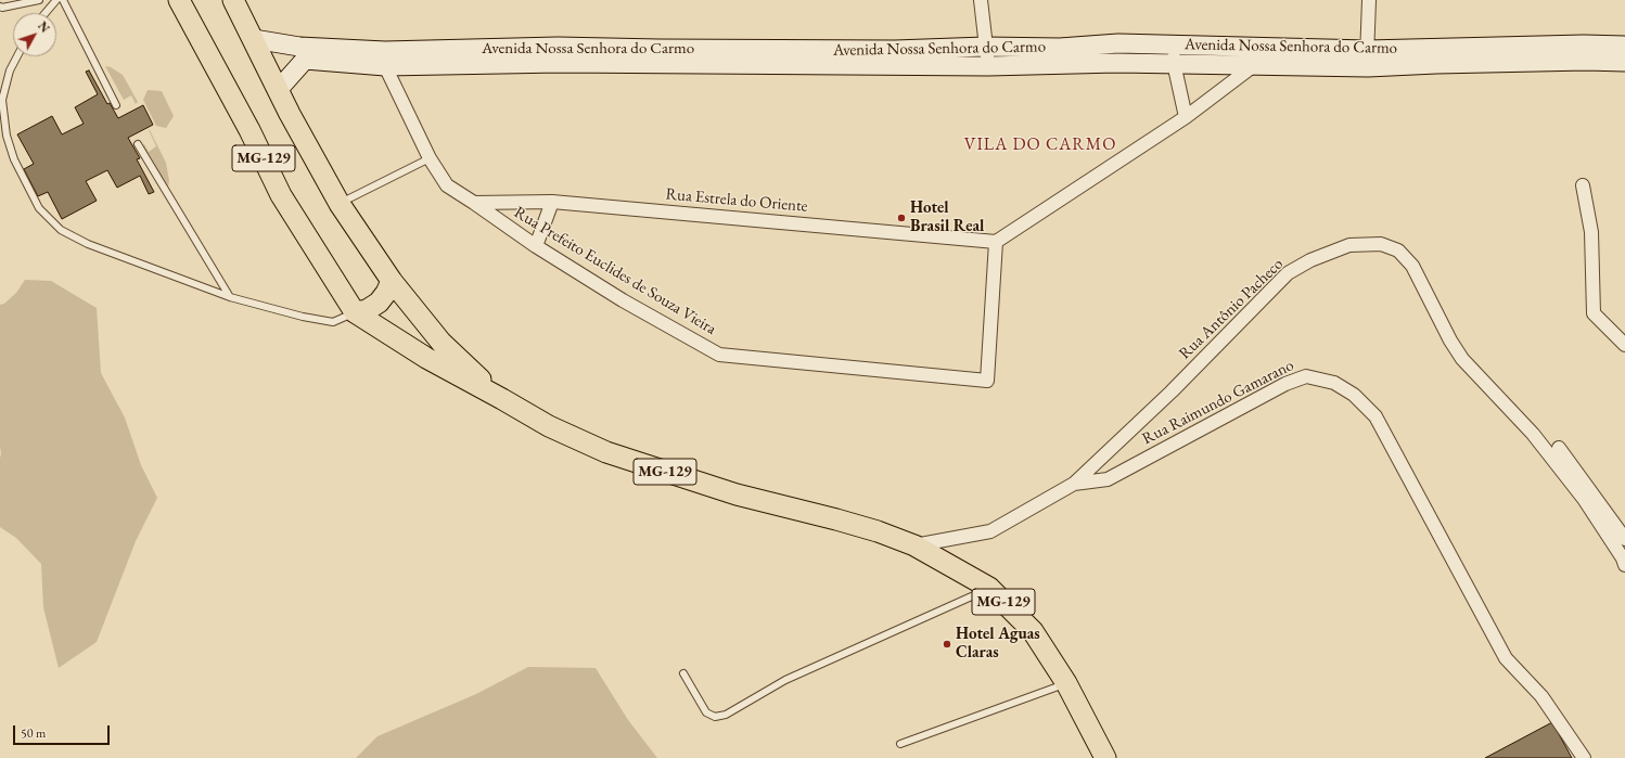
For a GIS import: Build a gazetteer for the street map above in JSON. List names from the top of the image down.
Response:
{
  "streets": {
    "main road": ["MG-129"],
    "street": [
      "Avenida Nossa Senhora do Carmo",
      "Rua Estrela do Oriente",
      "Rua Prefeito Euclides de Souza Vieira",
      "Rua Antônio Pacheco",
      "Rua Raimundo Gamarano"
    ]
  },
  "crossings": [
    ["Avenida Nossa Senhora do Carmo", "MG-129"],
    ["Avenida Nossa Senhora do Carmo", "Rua Prefeito Euclides de Souza Vieira"],
    ["MG-129", "Rua Raimundo Gamarano"],
    ["Rua Estrela do Oriente", "Rua Prefeito Euclides de Souza Vieira"],
    ["Rua Antônio Pacheco", "Rua Raimundo Gamarano"]
  ],
  "districts": ["VILA DO CARMO"],
  "places": ["Hotel Brasil Real", "Hotel Aguas Claras"],
  "scale_bar": "50 m",
  "north": "top right"
}
